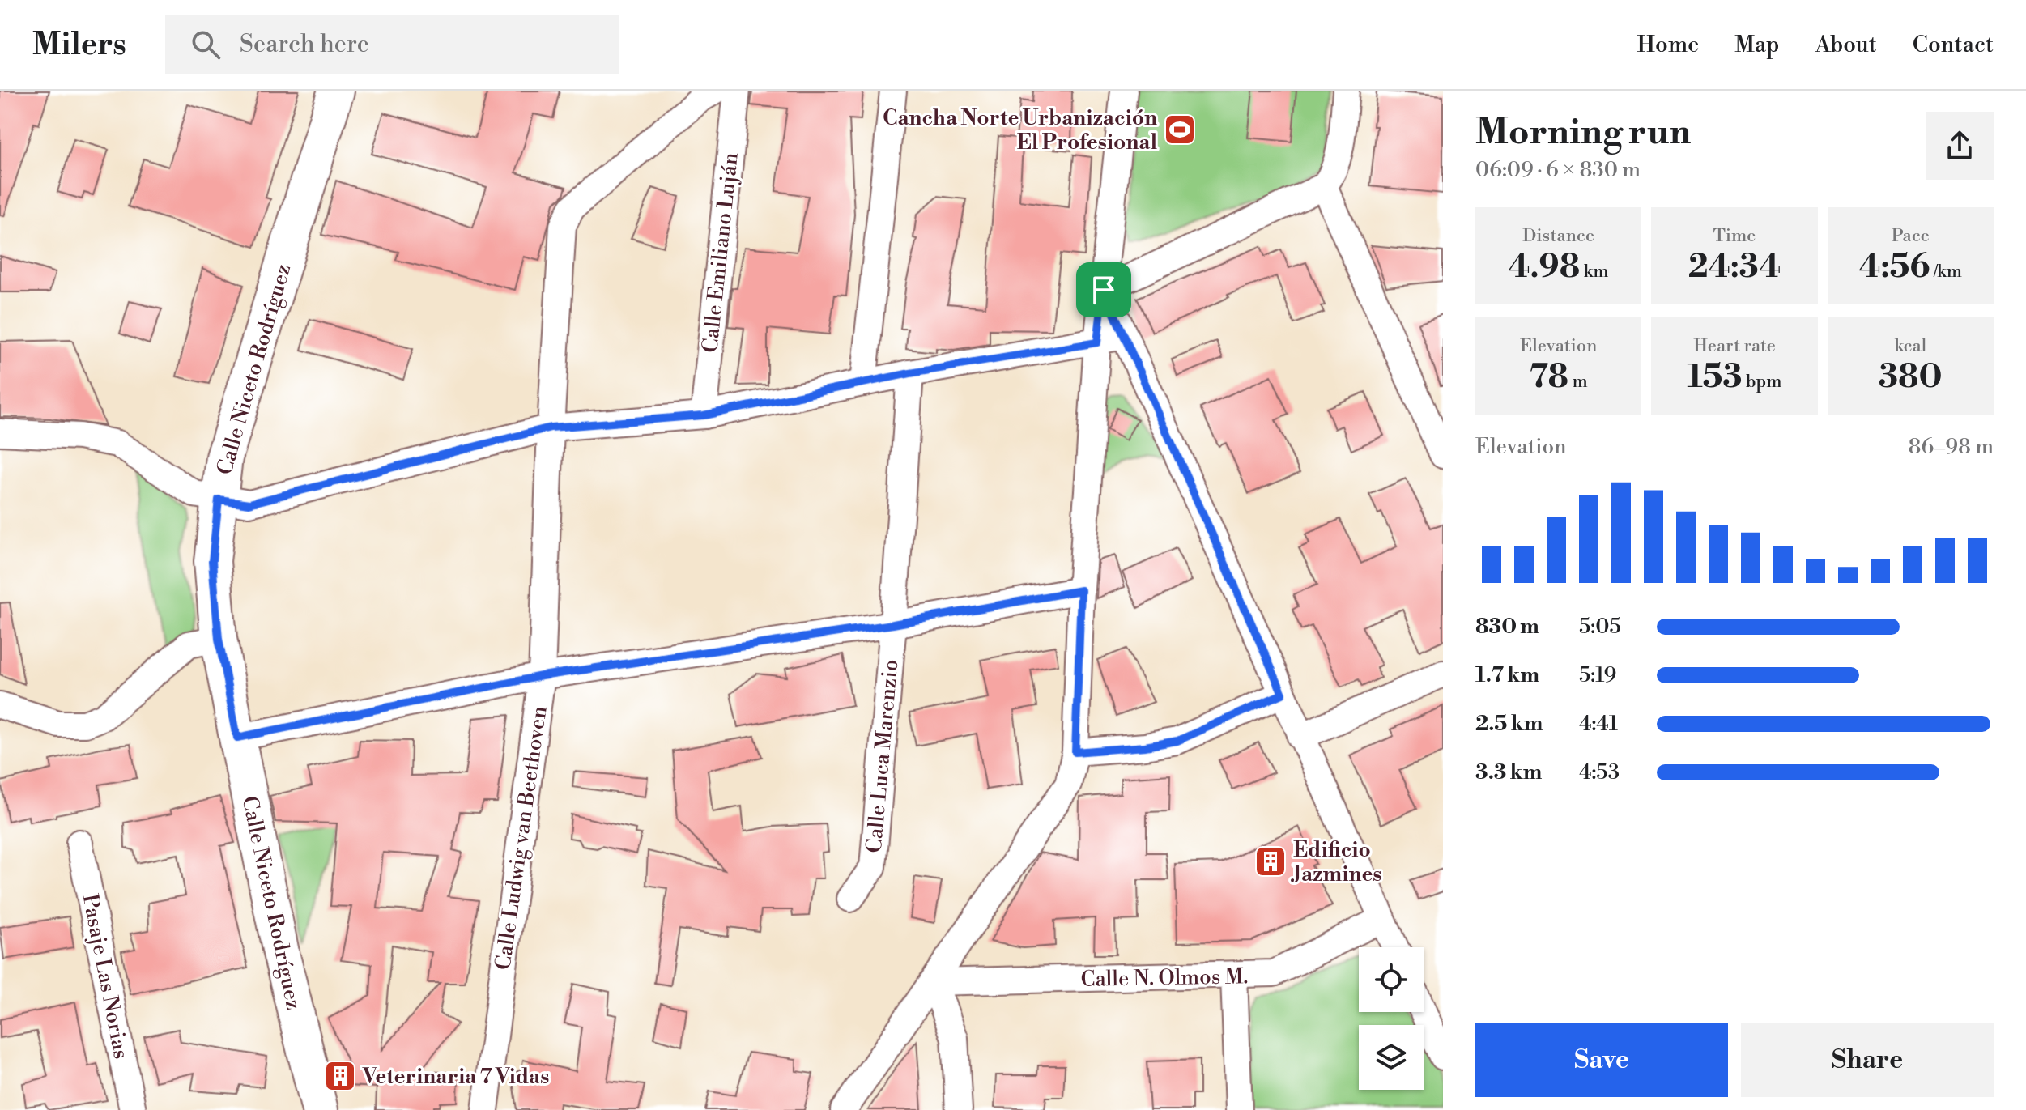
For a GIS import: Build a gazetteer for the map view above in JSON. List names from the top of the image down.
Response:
{
  "streets": {
    "street": [
      "Calle Emiliano Luján",
      "Calle Niceto Rodríguez",
      "Calle Luca Marenzio",
      "Calle Ludwig van Beethoven",
      "Pasaje Las Norias",
      "Calle N. Olmos M."
    ]
  },
  "places": {
    "sports": ["Cancha Norte Urbanización El Profesional"],
    "building": ["Edificio Jazmines", "Veterinaria 7 Vidas"]
  },
  "page": {
    "header": "Milers",
    "search": "Search here",
    "nav": [
      "Home",
      "Map",
      "About",
      "Contact"
    ],
    "heading": ["Morning run", "06:09 · 6 × 830 m"],
    "stats": [
      ["Distance", "4.98 km"],
      ["Time", "24:34"],
      ["Pace", "4:56 /km"],
      ["Elevation", "78 m"],
      ["Heart rate", "153 bpm"],
      ["kcal", "380"]
    ],
    "chart": ["Elevation", "86–98 m"],
    "list": [
      {
        "name": "830 m",
        "note": "5:05"
      },
      {
        "name": "1.7 km",
        "note": "5:19"
      },
      {
        "name": "2.5 km",
        "note": "4:41"
      },
      {
        "name": "3.3 km",
        "note": "4:53"
      }
    ],
    "buttons": ["Save", "Share"]
  }
}
